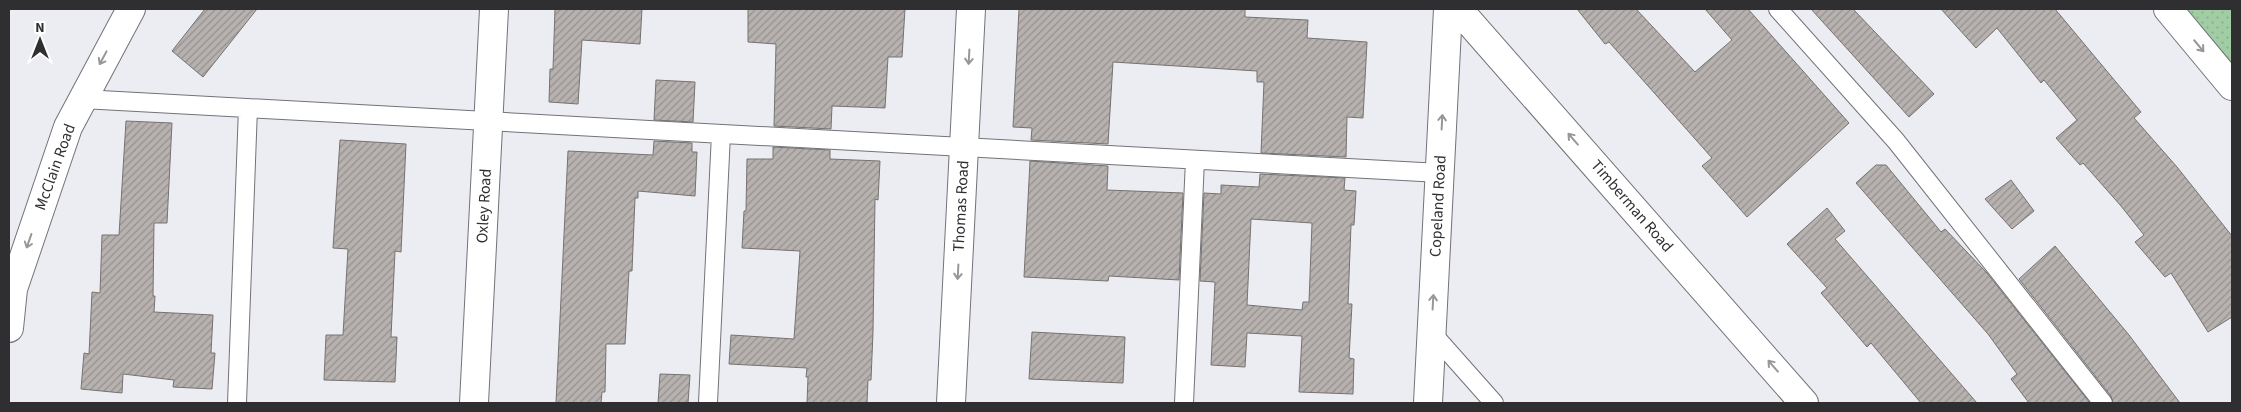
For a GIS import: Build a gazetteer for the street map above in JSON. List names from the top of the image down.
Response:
{
  "streets": {
    "street": [
      "McClain Road",
      "Oxley Road",
      "Thomas Road",
      "Copeland Road",
      "Timberman Road"
    ]
  },
  "one_way": [
    "McClain Road",
    "Thomas Road",
    "Copeland Road",
    "Timberman Road"
  ],
  "north": "top"
}
